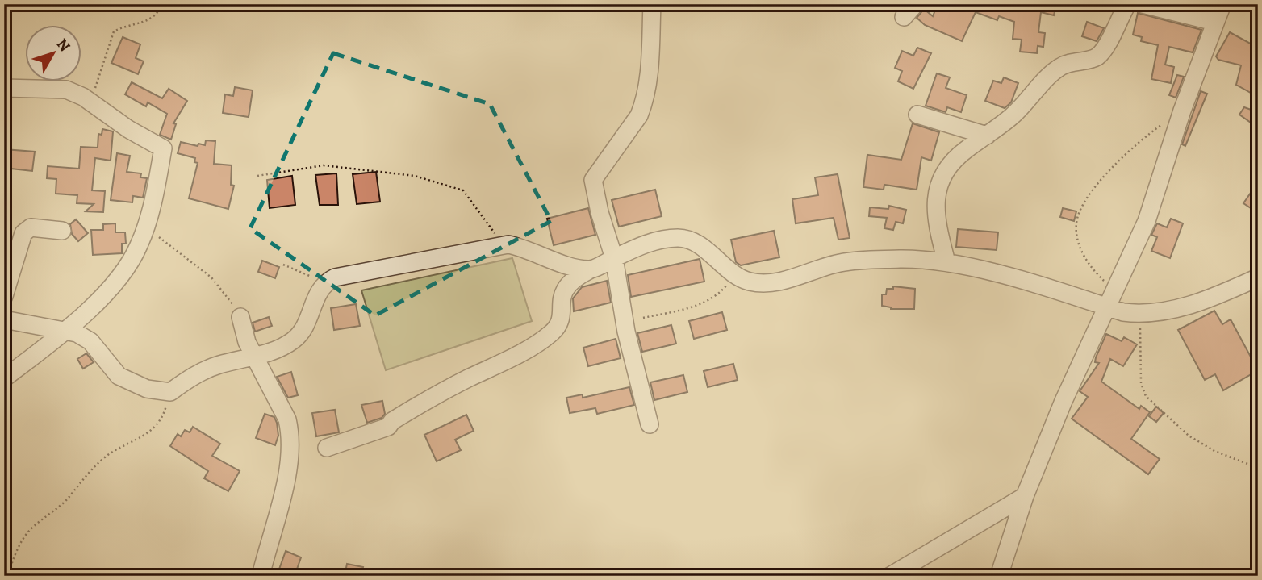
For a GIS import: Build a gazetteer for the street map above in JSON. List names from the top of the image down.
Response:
{
  "north": "top right"
}
